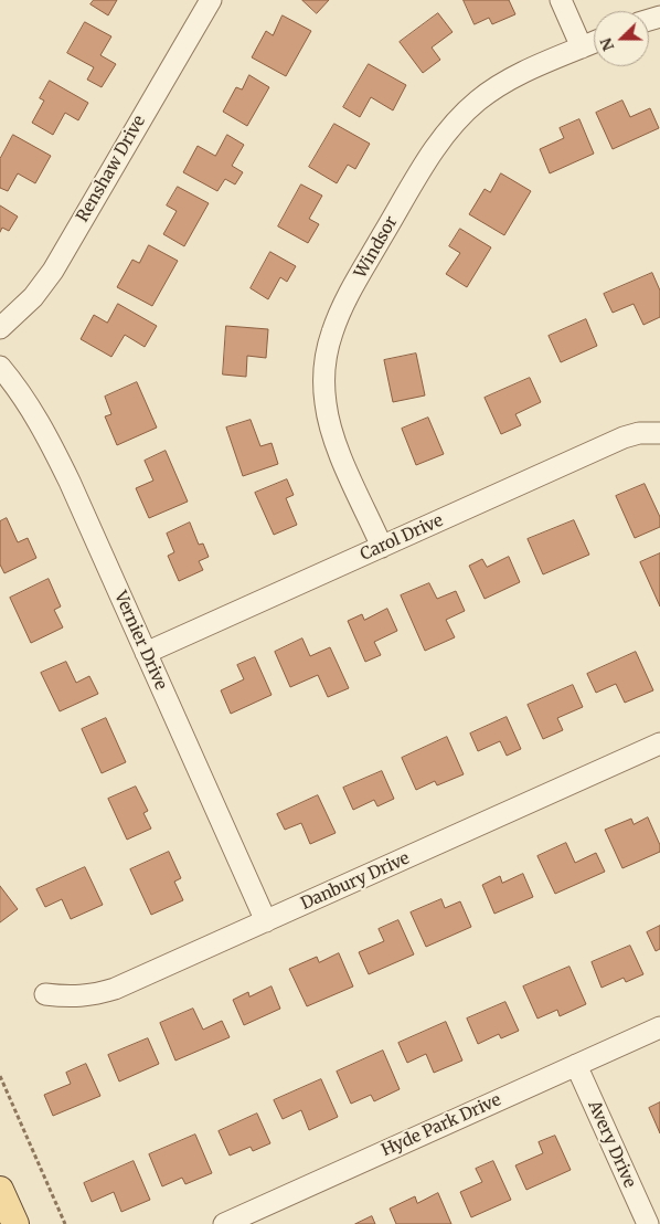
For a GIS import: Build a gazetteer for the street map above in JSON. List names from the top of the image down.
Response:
{
  "streets": {
    "street": [
      "Renshaw Drive",
      "Windsor",
      "Carol Drive",
      "Vernier Drive",
      "Danbury Drive",
      "Hyde Park Drive",
      "Avery Drive"
    ]
  },
  "crossings": [
    ["Windsor", "Carol Drive"],
    ["Carol Drive", "Vernier Drive"],
    ["Vernier Drive", "Danbury Drive"],
    ["Hyde Park Drive", "Avery Drive"]
  ],
  "north": "left"
}
